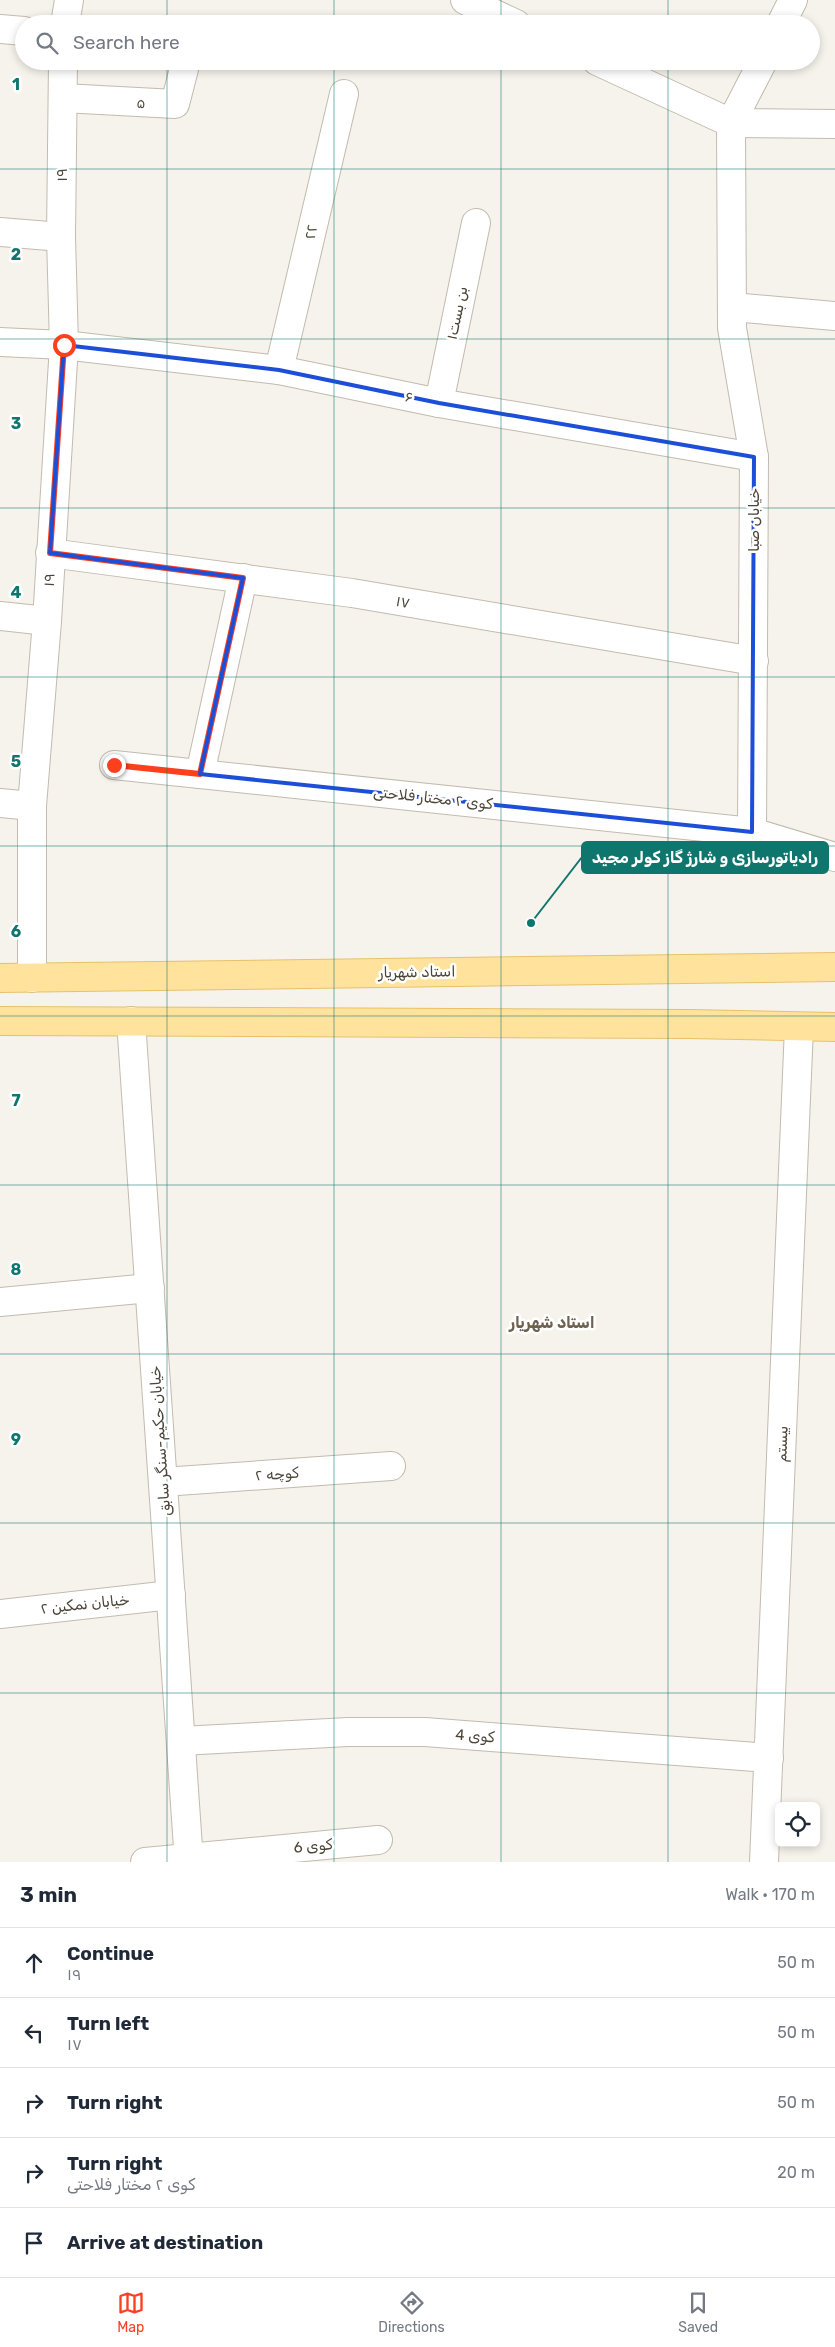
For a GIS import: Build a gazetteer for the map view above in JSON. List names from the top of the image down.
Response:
{
  "streets": {
    "main road": ["استاد شهریار"],
    "street": [
      "۵",
      "۱۹",
      "۲۲",
      "بن بست۱",
      "۶",
      "خیابان صبا",
      "۱۷",
      "کوی ۲ مختار فلاحتی",
      "خیابان حکیم-سنگر سابق",
      "بیستم",
      "کوچه ۲",
      "خیابان نمکین ۲",
      "کوی 4",
      "کوی 6"
    ]
  },
  "crossings": [
    ["۵", "۱۹"],
    ["۱۹", "۶"],
    ["۱۹", "۱۷"],
    ["۱۹", "استاد شهریار"],
    ["۲۲", "۶"],
    ["بن بست۱", "۶"],
    ["۶", "خیابان صبا"],
    ["خیابان صبا", "۱۷"],
    ["خیابان صبا", "کوی ۲ مختار فلاحتی"],
    ["خیابان حکیم-سنگر سابق", "کوچه ۲"],
    ["خیابان حکیم-سنگر سابق", "خیابان نمکین ۲"],
    ["خیابان حکیم-سنگر سابق", "کوی 4"],
    ["خیابان حکیم-سنگر سابق", "کوی 6"],
    ["بیستم", "کوی 4"]
  ],
  "districts": ["استاد شهریار"],
  "places": ["رادیاتورسازی و شارژ گاز کولر مجید"],
  "page": {
    "search": "Search here",
    "heading": ["3 min", "Walk · 170 m"],
    "list": [
      ["Continue", "۱۹", "50 m"],
      ["Turn left", "۱۷", "50 m"],
      ["Turn right", "50 m"],
      ["Turn right", "کوی ۲ مختار فلاحتی", "20 m"],
      "Arrive at destination"
    ],
    "nav": ["Map", "Directions", "Saved"]
  },
  "grid": {
    "rows": [
      "1",
      "2",
      "3",
      "4",
      "5",
      "6",
      "7",
      "8",
      "9"
    ]
  }
}
